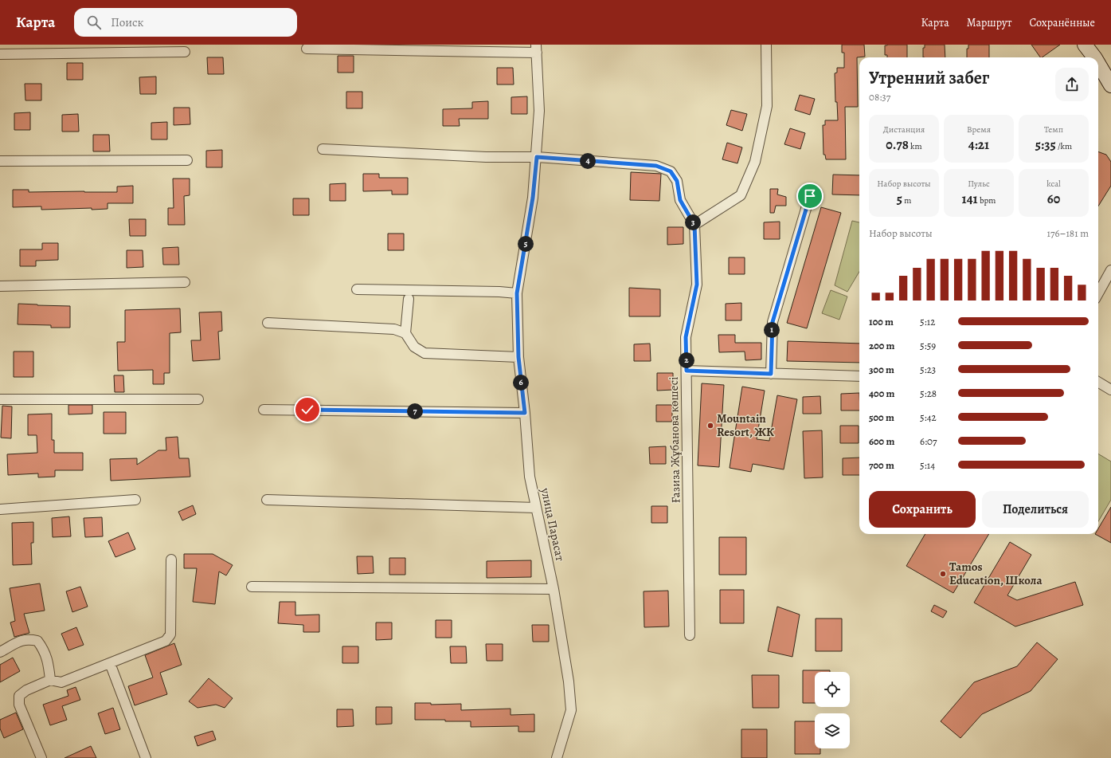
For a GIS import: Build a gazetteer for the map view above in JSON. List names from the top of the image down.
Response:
{
  "streets": {
    "street": ["Ғазиза Жұбанова көшесі", "улица Парасат"]
  },
  "places": ["Mountain Resort, ЖК", "Tamos Education, Школа"],
  "page": {
    "header": "Карта",
    "search": "Поиск",
    "nav": ["Карта", "Маршрут", "Сохранённые"],
    "heading": ["Утренний забег", "08:37"],
    "stats": [
      ["Дистанция", "0.78 km"],
      ["Время", "4:21"],
      ["Темп", "5:35 /km"],
      ["Набор высоты", "5 m"],
      ["Пульс", "141 bpm"],
      ["kcal", "60"]
    ],
    "pins": [
      "4",
      "3",
      "5",
      "1",
      "2",
      "6",
      "7"
    ],
    "chart": ["Набор высоты", "176–181 m"],
    "list": [
      {
        "name": "100 m",
        "note": "5:12"
      },
      {
        "name": "200 m",
        "note": "5:59"
      },
      {
        "name": "300 m",
        "note": "5:23"
      },
      {
        "name": "400 m",
        "note": "5:28"
      },
      {
        "name": "500 m",
        "note": "5:42"
      },
      {
        "name": "600 m",
        "note": "6:07"
      },
      {
        "name": "700 m",
        "note": "5:14"
      }
    ],
    "buttons": ["Сохранить", "Поделиться"]
  }
}
